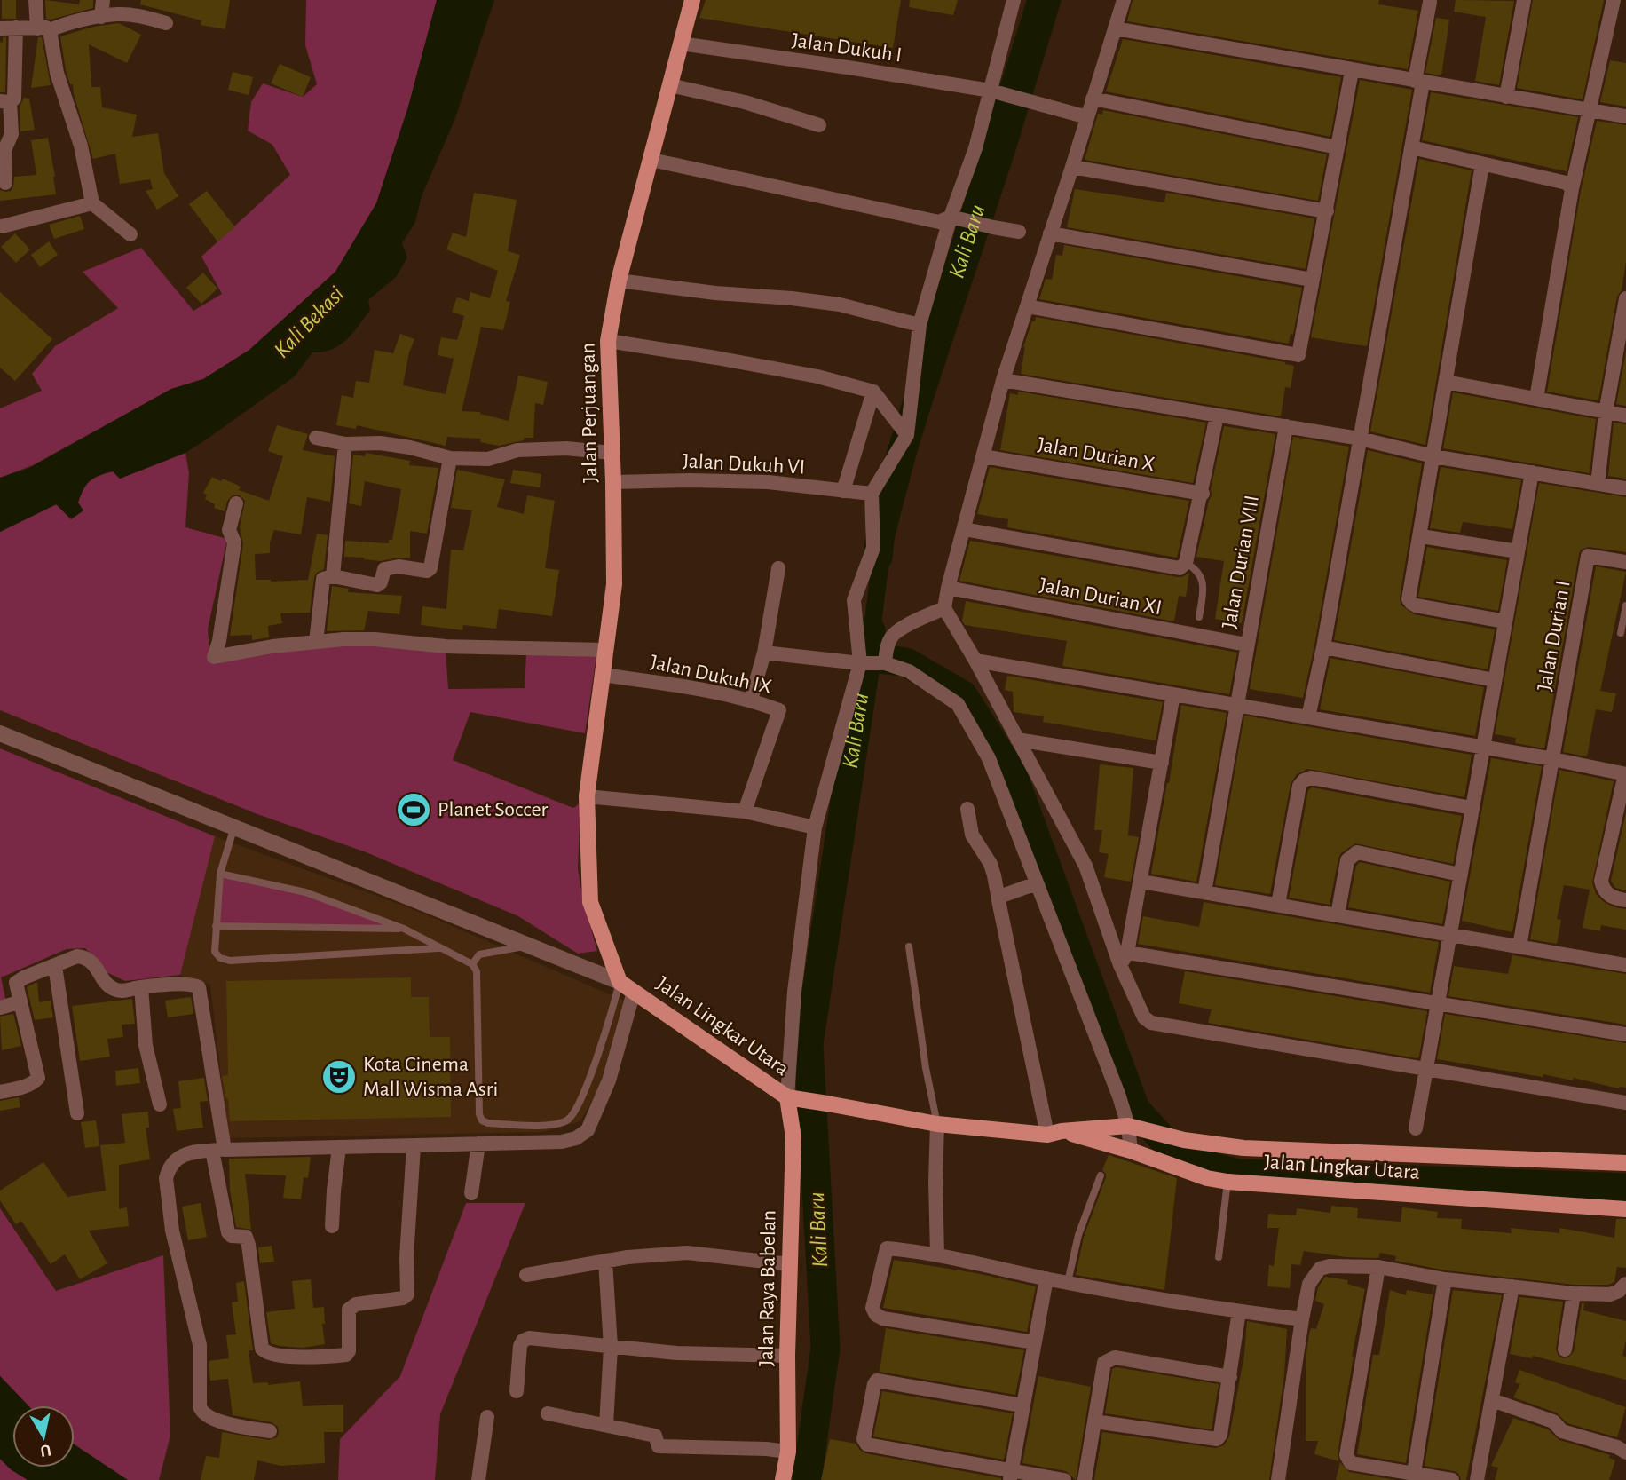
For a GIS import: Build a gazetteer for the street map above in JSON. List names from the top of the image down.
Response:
{
  "streets": {
    "main road": ["Jalan Perjuangan", "Jalan Lingkar Utara", "Jalan Raya Babelan"],
    "street": [
      "Jalan Dukuh I",
      "Jalan Durian X",
      "Jalan Dukuh VI",
      "Jalan Durian VIII",
      "Jalan Durian XI",
      "Jalan Durian I",
      "Jalan Dukuh IX"
    ]
  },
  "crossings": [
    ["Jalan Dukuh I", "Jalan Perjuangan"],
    ["Jalan Perjuangan", "Jalan Dukuh VI"],
    ["Jalan Perjuangan", "Jalan Dukuh IX"],
    ["Jalan Perjuangan", "Jalan Lingkar Utara"],
    ["Jalan Durian VIII", "Jalan Durian XI"],
    ["Jalan Lingkar Utara", "Jalan Raya Babelan"]
  ],
  "water": ["Kali Baru", "Kali Bekasi"],
  "places": {
    "sports": ["Planet Soccer"],
    "theatre": ["Kota Cinema Mall Wisma Asri"]
  },
  "north": "bottom"
}
